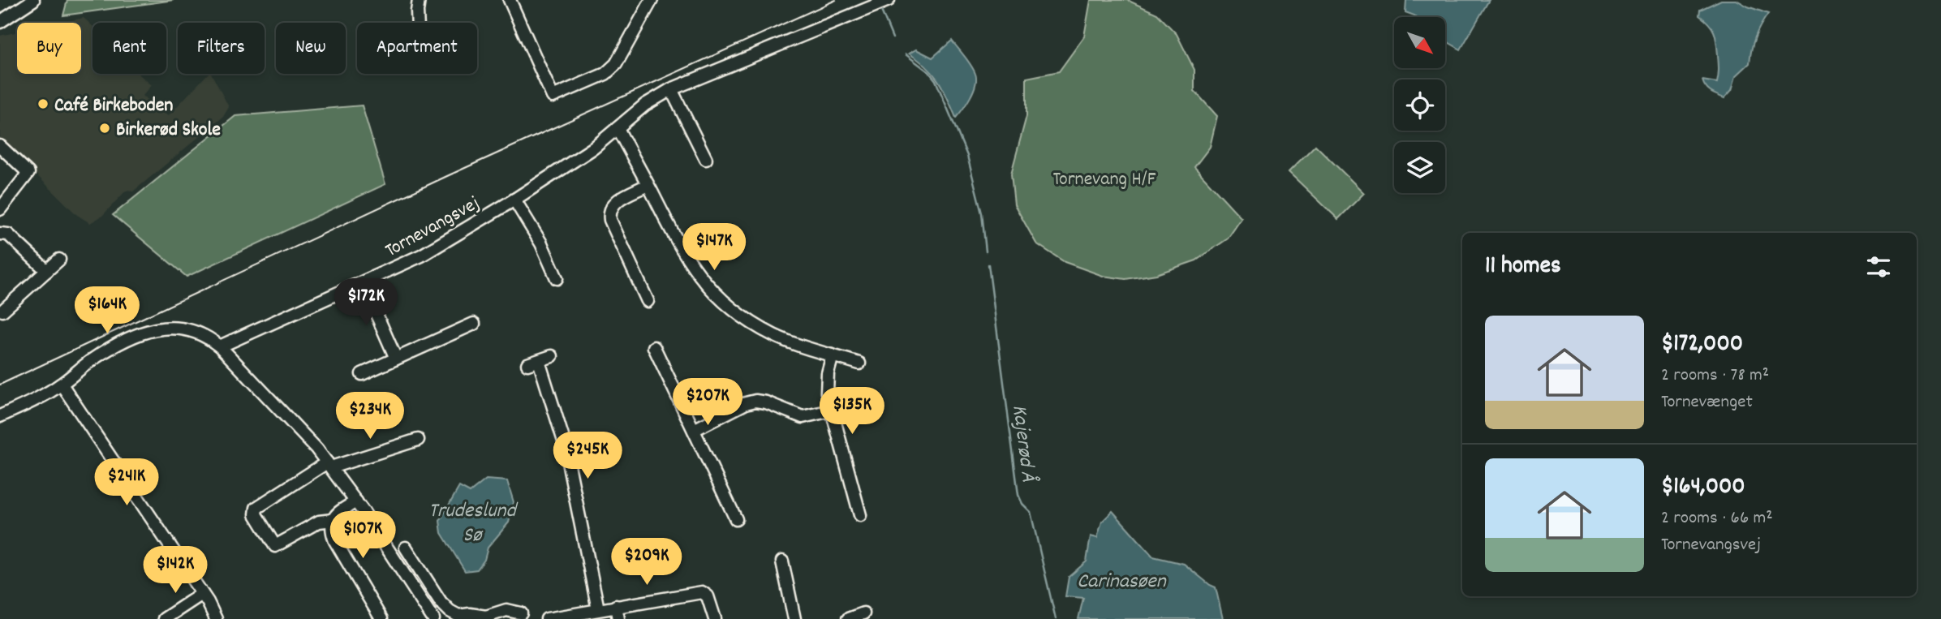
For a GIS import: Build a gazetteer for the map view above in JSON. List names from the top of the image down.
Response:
{
  "streets": {
    "street": ["Tornevangsvej"]
  },
  "water": ["Kajerød Å", "Trudeslund Sø", "Carinasøen"],
  "parks": ["Tornevang H/F"],
  "places": ["Café Birkeboden", "Birkerød Skole"],
  "north": "bottom right",
  "page": {
    "chip": [
      "Buy",
      "Rent",
      "Filters",
      "New",
      "Apartment"
    ],
    "price": [
      "$147K",
      "$172K",
      "$164K",
      "$207K",
      "$135K",
      "$234K",
      "$245K",
      "$241K",
      "$107K",
      "$209K",
      "$142K"
    ],
    "heading": "11 homes",
    "list": [
      {
        "name": "$172,000",
        "note": "2 rooms · 78 m² · Tornevænget"
      },
      {
        "name": "$164,000",
        "note": "2 rooms · 66 m² · Tornevangsvej"
      }
    ]
  }
}
